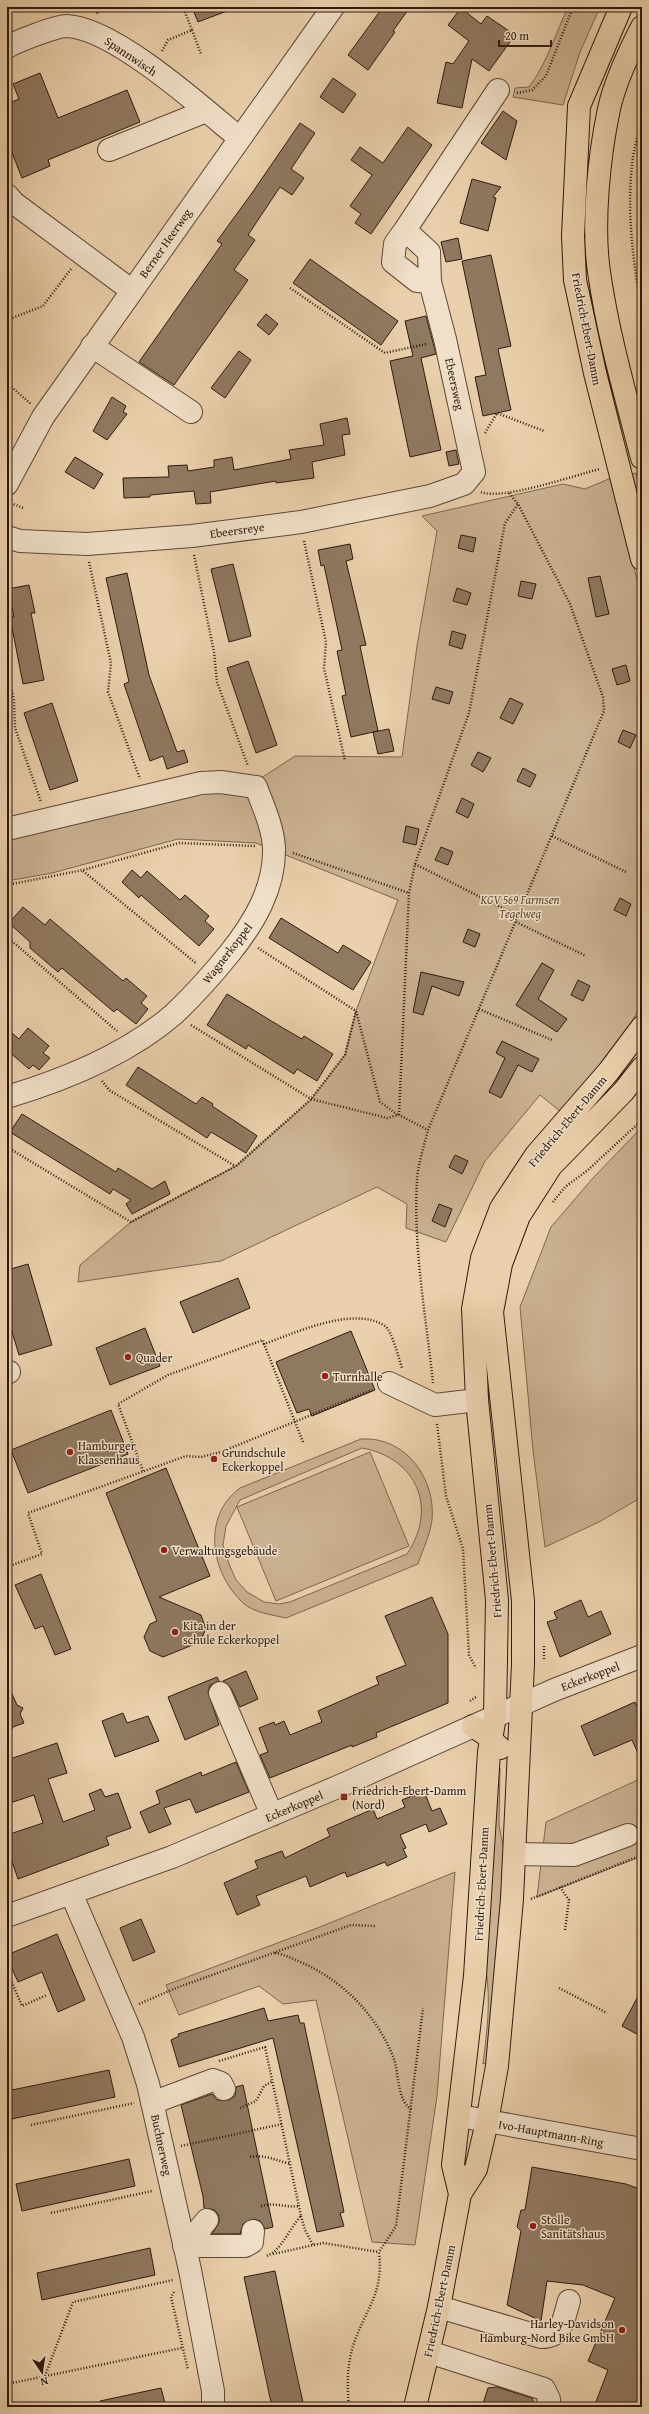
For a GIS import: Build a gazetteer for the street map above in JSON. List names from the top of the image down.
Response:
{
  "streets": {
    "main road": ["Friedrich-Ebert-Damm"],
    "street": [
      "Spannwisch",
      "Berner Heerweg",
      "Ebeersweg",
      "Ebeersreye",
      "Wagnerkoppel",
      "Eckerkoppel",
      "Ivo-Hauptmann-Ring",
      "Buchnerweg"
    ]
  },
  "crossings": [
    ["Spannwisch", "Berner Heerweg"],
    ["Friedrich-Ebert-Damm", "Eckerkoppel"],
    ["Friedrich-Ebert-Damm", "Ivo-Hauptmann-Ring"],
    ["Ebeersweg", "Ebeersreye"],
    ["Eckerkoppel", "Buchnerweg"]
  ],
  "parks": ["KGV 569 Farmsen Tegelweg"],
  "places": {
    "other": [
      "Quader",
      "Turnhalle",
      "Hamburger Klassenhaus",
      "Grundschule Eckerkoppel",
      "Verwaltungsgebäude",
      "Kita in der schule Eckerkoppel",
      "Stolle Sanitätshaus",
      "Harley-Davidson Hamburg-Nord Bike GmbH"
    ],
    "transit": ["Friedrich-Ebert-Damm (Nord)"]
  },
  "scale_bar": "20 m",
  "north": "bottom"
}
